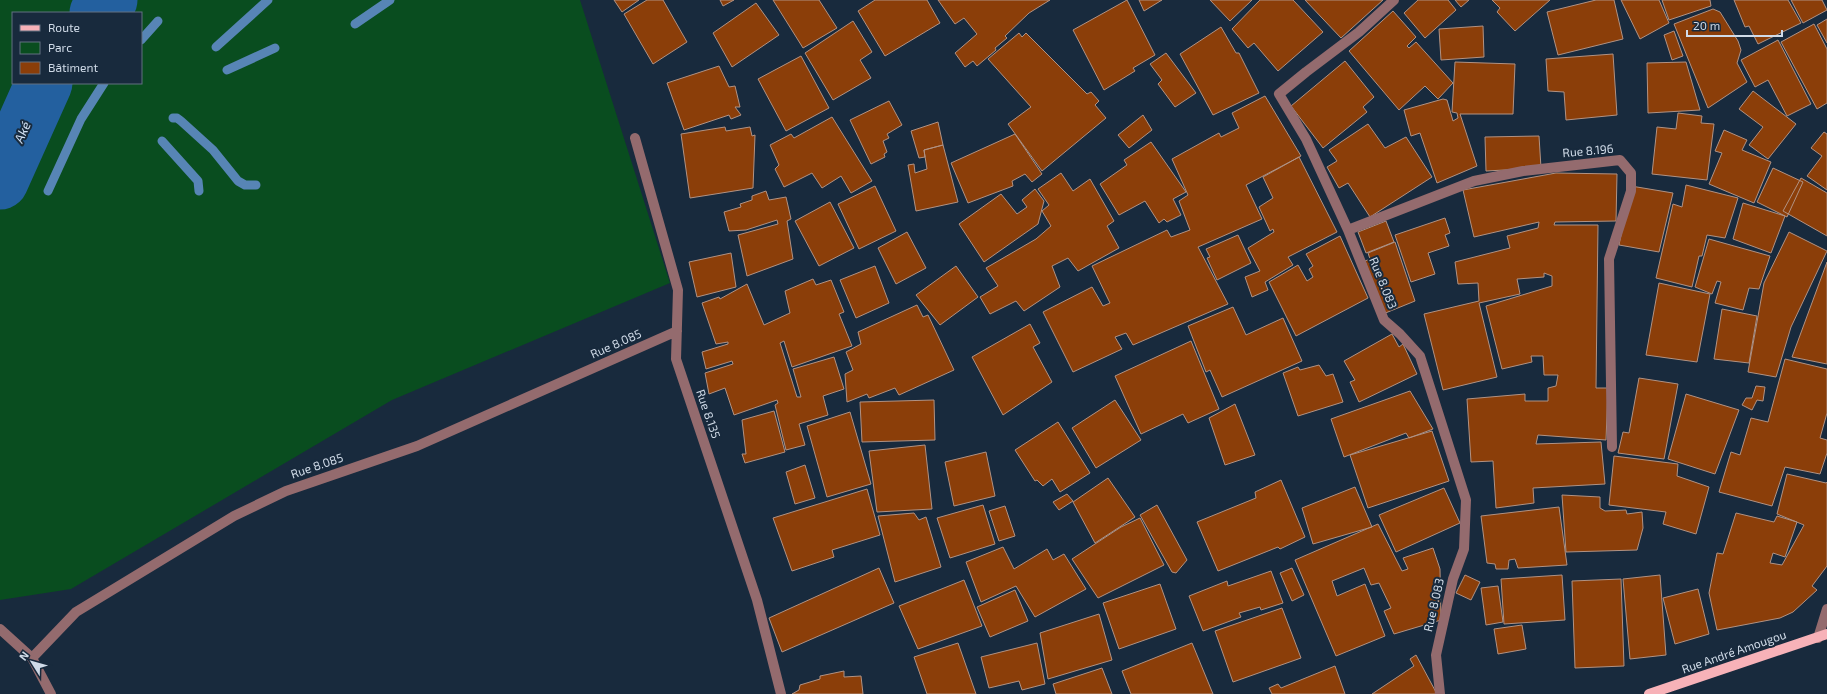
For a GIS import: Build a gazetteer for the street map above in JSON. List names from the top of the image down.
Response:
{
  "streets": {
    "main road": ["Rue André Amougou"],
    "street": [
      "Rue 8.196",
      "Rue 8.083",
      "Rue 8.085",
      "Rue 8.135"
    ]
  },
  "crossings": [
    ["Rue 8.196", "Rue 8.083"],
    ["Rue 8.085", "Rue 8.135"]
  ],
  "water": ["Aké"],
  "legend": ["Route", "Parc", "Bâtiment"],
  "scale_bar": "20 m",
  "north": "top left"
}
